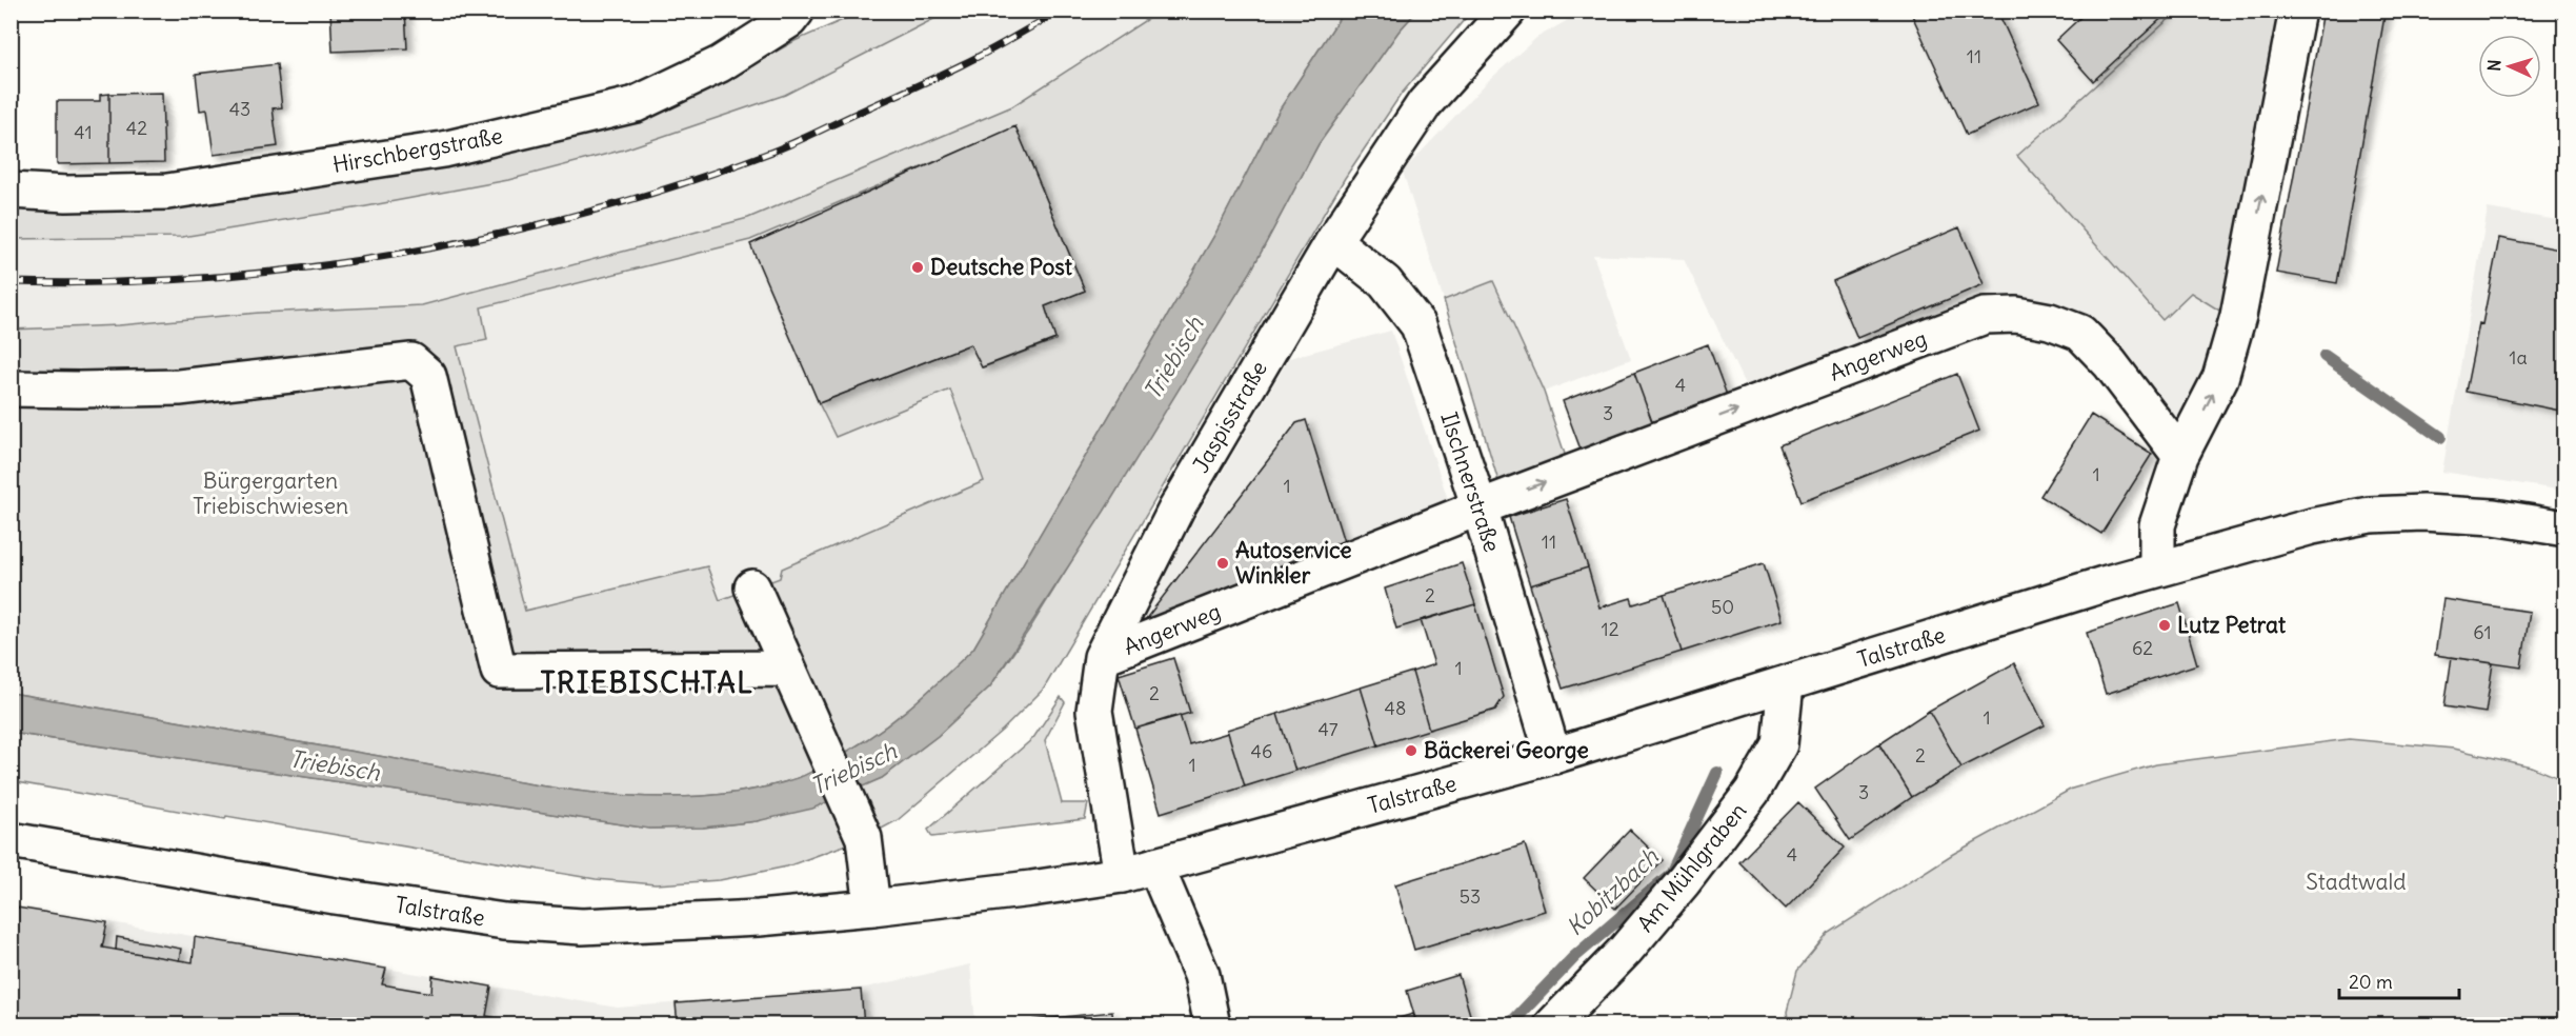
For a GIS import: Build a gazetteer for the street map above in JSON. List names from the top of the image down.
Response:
{
  "streets": {
    "street": [
      "Hirschbergstraße",
      "Angerweg",
      "Jaspisstraße",
      "Ilschnerstraße",
      "Talstraße",
      "Am Mühlgraben"
    ]
  },
  "crossings": [
    ["Angerweg", "Jaspisstraße"],
    ["Angerweg", "Ilschnerstraße"],
    ["Jaspisstraße", "Ilschnerstraße"],
    ["Jaspisstraße", "Talstraße"],
    ["Ilschnerstraße", "Talstraße"],
    ["Talstraße", "Am Mühlgraben"]
  ],
  "one_way": ["Angerweg"],
  "districts": ["TRIEBISCHTAL"],
  "water": ["Triebisch", "Kobitzbach"],
  "parks": ["Bürgergarten Triebischwiesen", "Stadtwald"],
  "places": [
    "Deutsche Post",
    "Autoservice Winkler",
    "Lutz Petrat",
    "Bäckerei George"
  ],
  "house_numbers": [
    "11",
    "43",
    "42",
    "41",
    "1a",
    "4",
    "3",
    "1",
    "1",
    "11",
    "2",
    "50",
    "12",
    "61",
    "62",
    "1",
    "2",
    "48",
    "1",
    "47",
    "46",
    "2",
    "1",
    "3",
    "4",
    "53"
  ],
  "scale_bar": "20 m",
  "north": "left"
}
